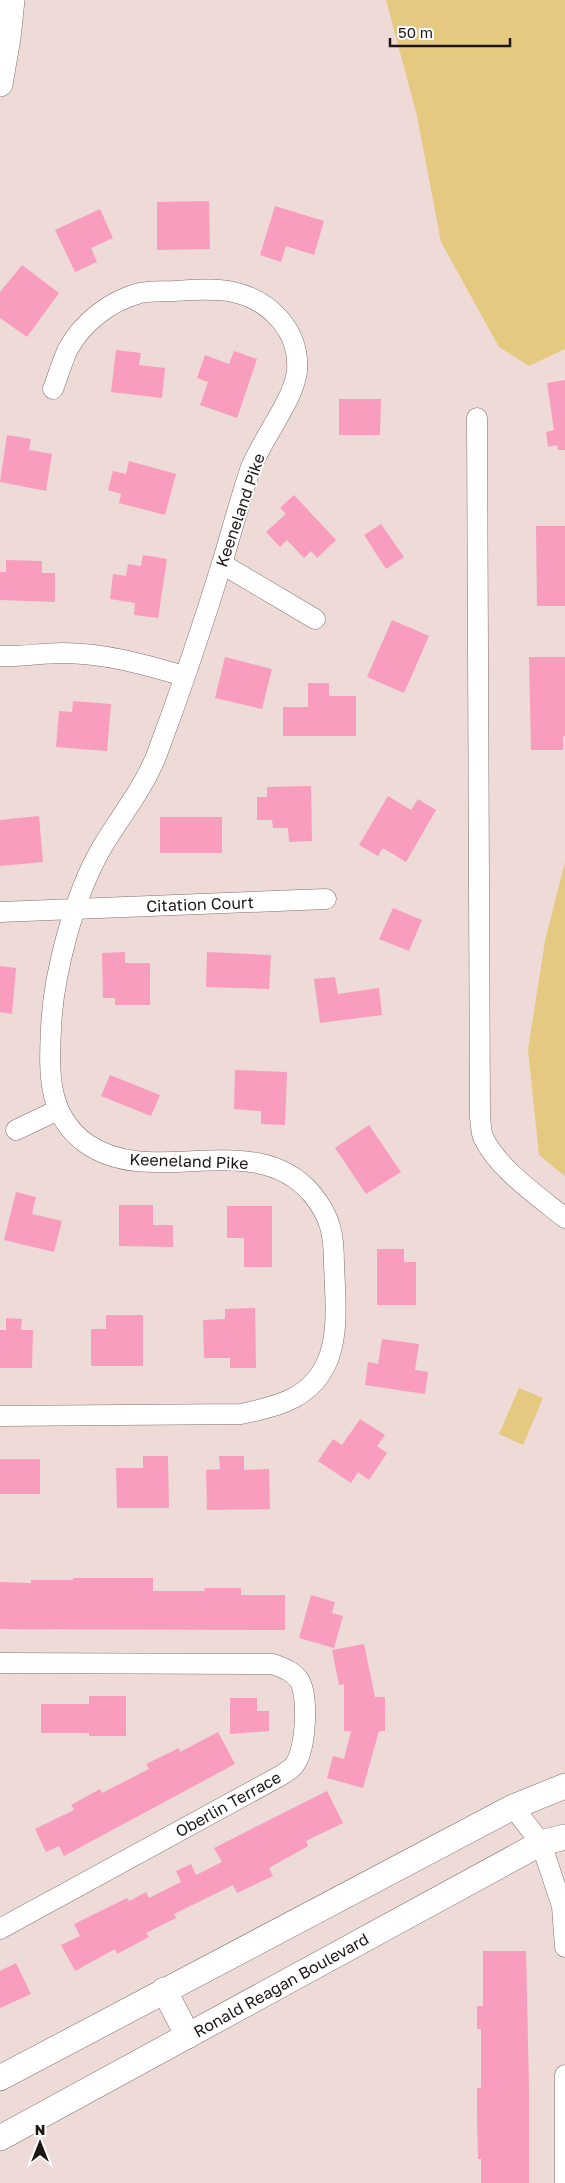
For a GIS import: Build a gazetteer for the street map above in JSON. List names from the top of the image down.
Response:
{
  "streets": {
    "main road": ["Ronald Reagan Boulevard"],
    "street": ["Keeneland Pike", "Citation Court", "Oberlin Terrace"]
  },
  "crossings": [
    ["Keeneland Pike", "Citation Court"]
  ],
  "scale_bar": "50 m",
  "north": "top"
}
